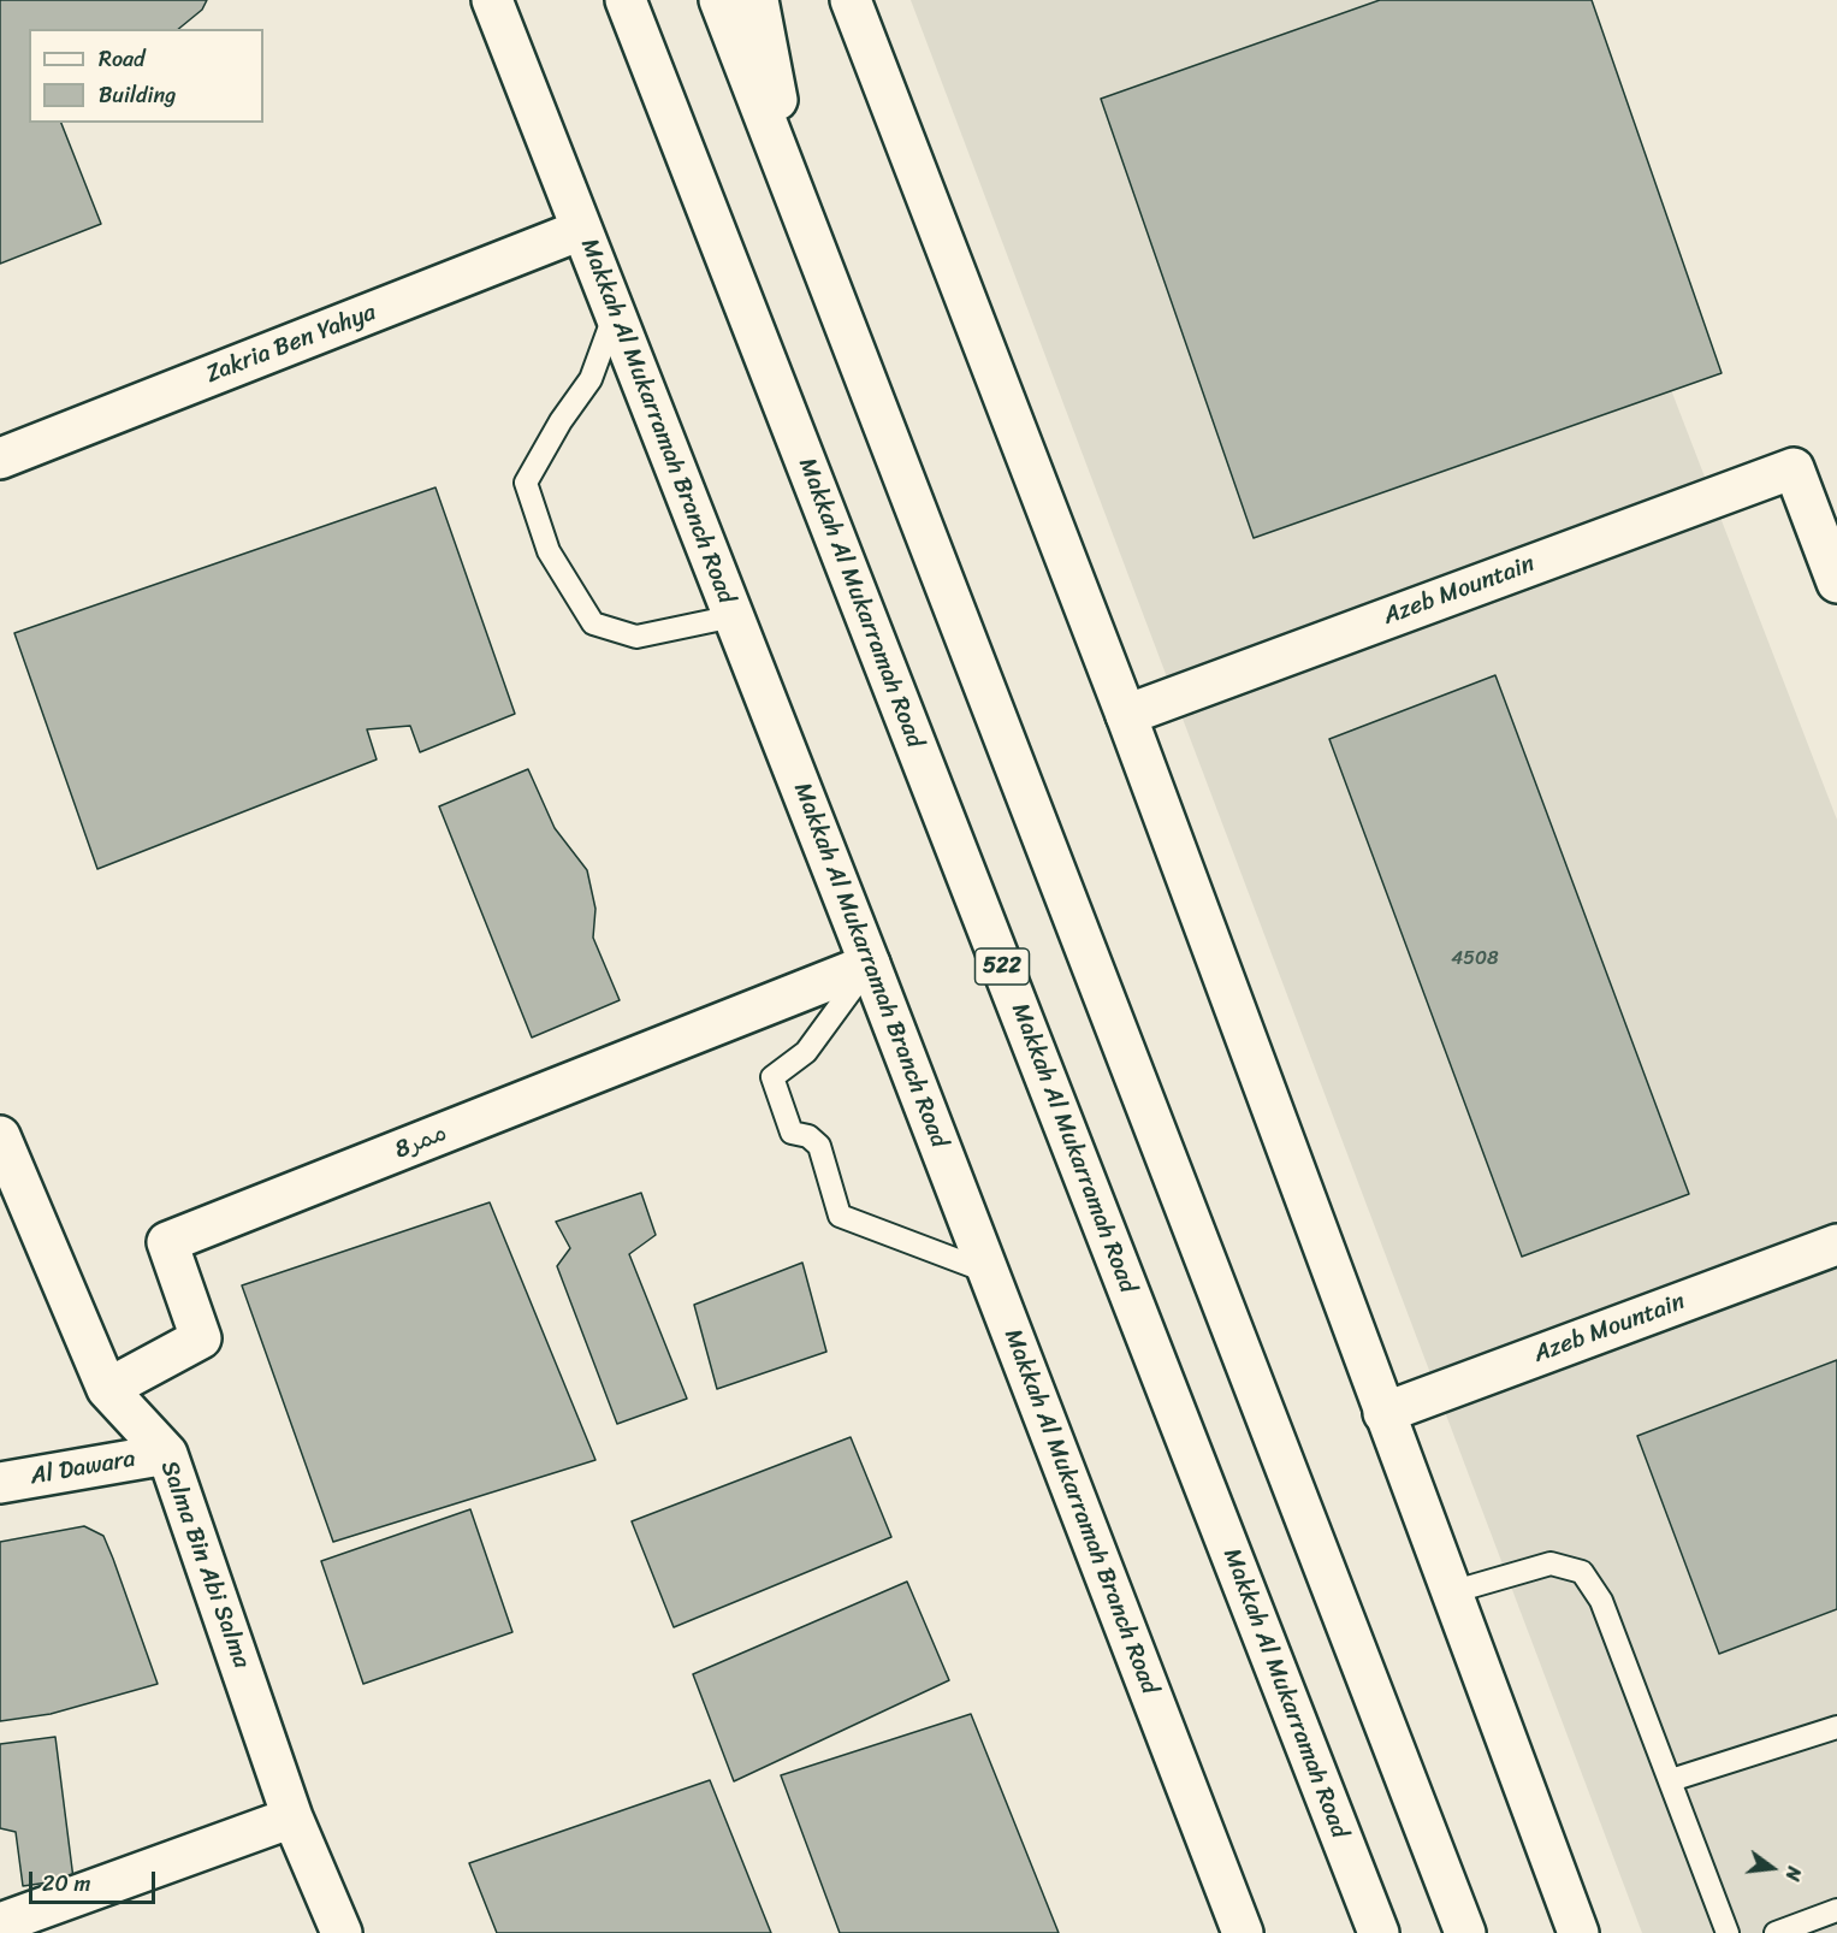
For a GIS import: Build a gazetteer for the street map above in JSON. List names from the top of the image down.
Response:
{
  "streets": {
    "main road": [
      "Zakria Ben Yahya",
      "Makkah Al Mukarramah Branch Road",
      "Azeb Mountain",
      "Makkah Al Mukarramah Road",
      "522",
      "ممر8",
      "Al Dawara",
      "Salma Bin Abi Salma"
    ]
  },
  "crossings": [
    ["Zakria Ben Yahya", "Makkah Al Mukarramah Branch Road"],
    ["Makkah Al Mukarramah Branch Road", "ممر8"],
    ["ممر8", "Salma Bin Abi Salma"],
    ["Al Dawara", "Salma Bin Abi Salma"]
  ],
  "house_numbers": ["4508"],
  "legend": ["Road", "Building"],
  "scale_bar": "20 m",
  "north": "right"
}
